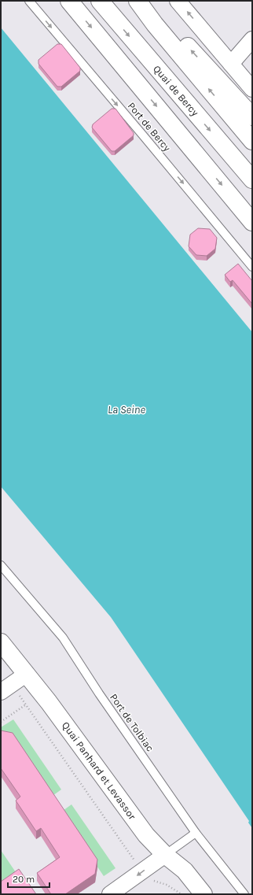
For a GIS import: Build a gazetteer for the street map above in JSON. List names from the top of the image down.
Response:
{
  "streets": {
    "main road": ["Quai de Bercy", "Quai Panhard et Levassor"],
    "lane": ["Port de Bercy", "Port de Tolbiac"]
  },
  "one_way": ["Port de Bercy"],
  "water": ["La Seine"],
  "scale_bar": "20 m"
}
